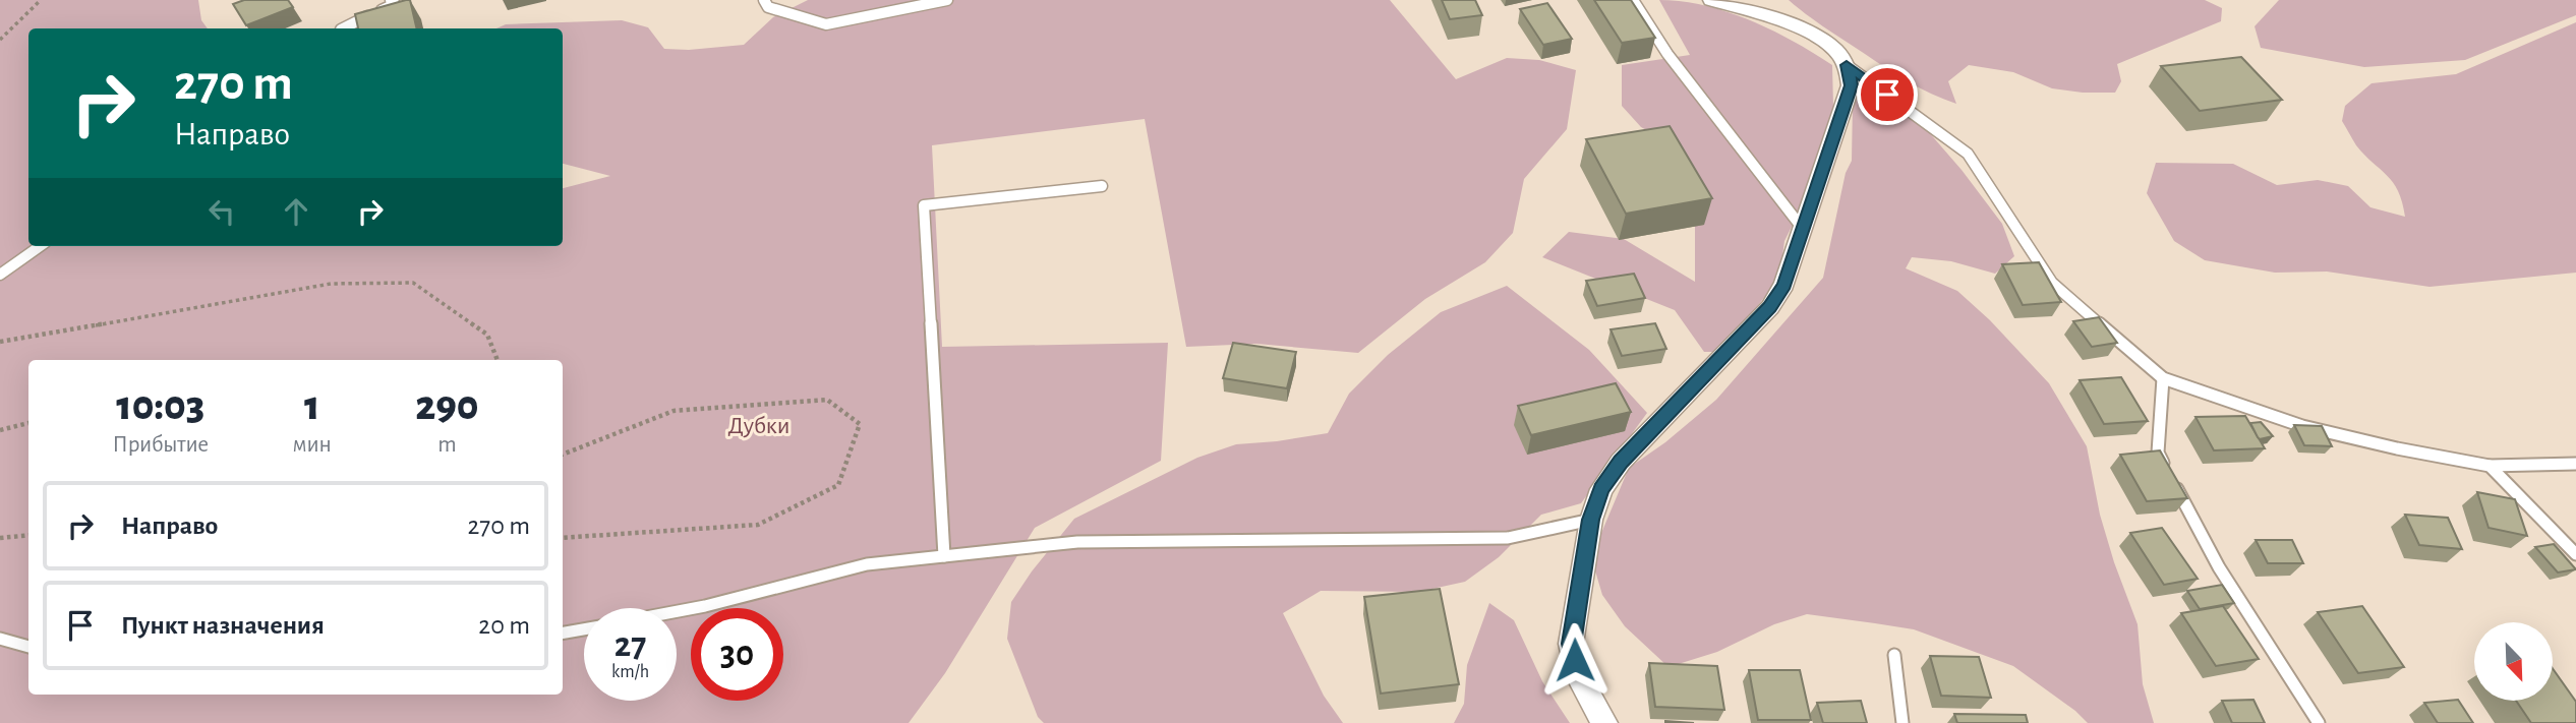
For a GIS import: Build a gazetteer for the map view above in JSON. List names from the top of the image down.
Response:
{
  "parks": ["Дубки"],
  "north": "bottom right",
  "page": {
    "turn": ["270 m", "Направо"],
    "eta": [
      "10:03",
      "Прибытие",
      "1",
      "мин",
      "290",
      "m"
    ],
    "list": [
      {
        "name": "Направо",
        "value": "270 m"
      },
      {
        "name": "Пункт назначения",
        "value": "20 m"
      }
    ],
    "speed": "27 km/h",
    "limit": "30"
  }
}
